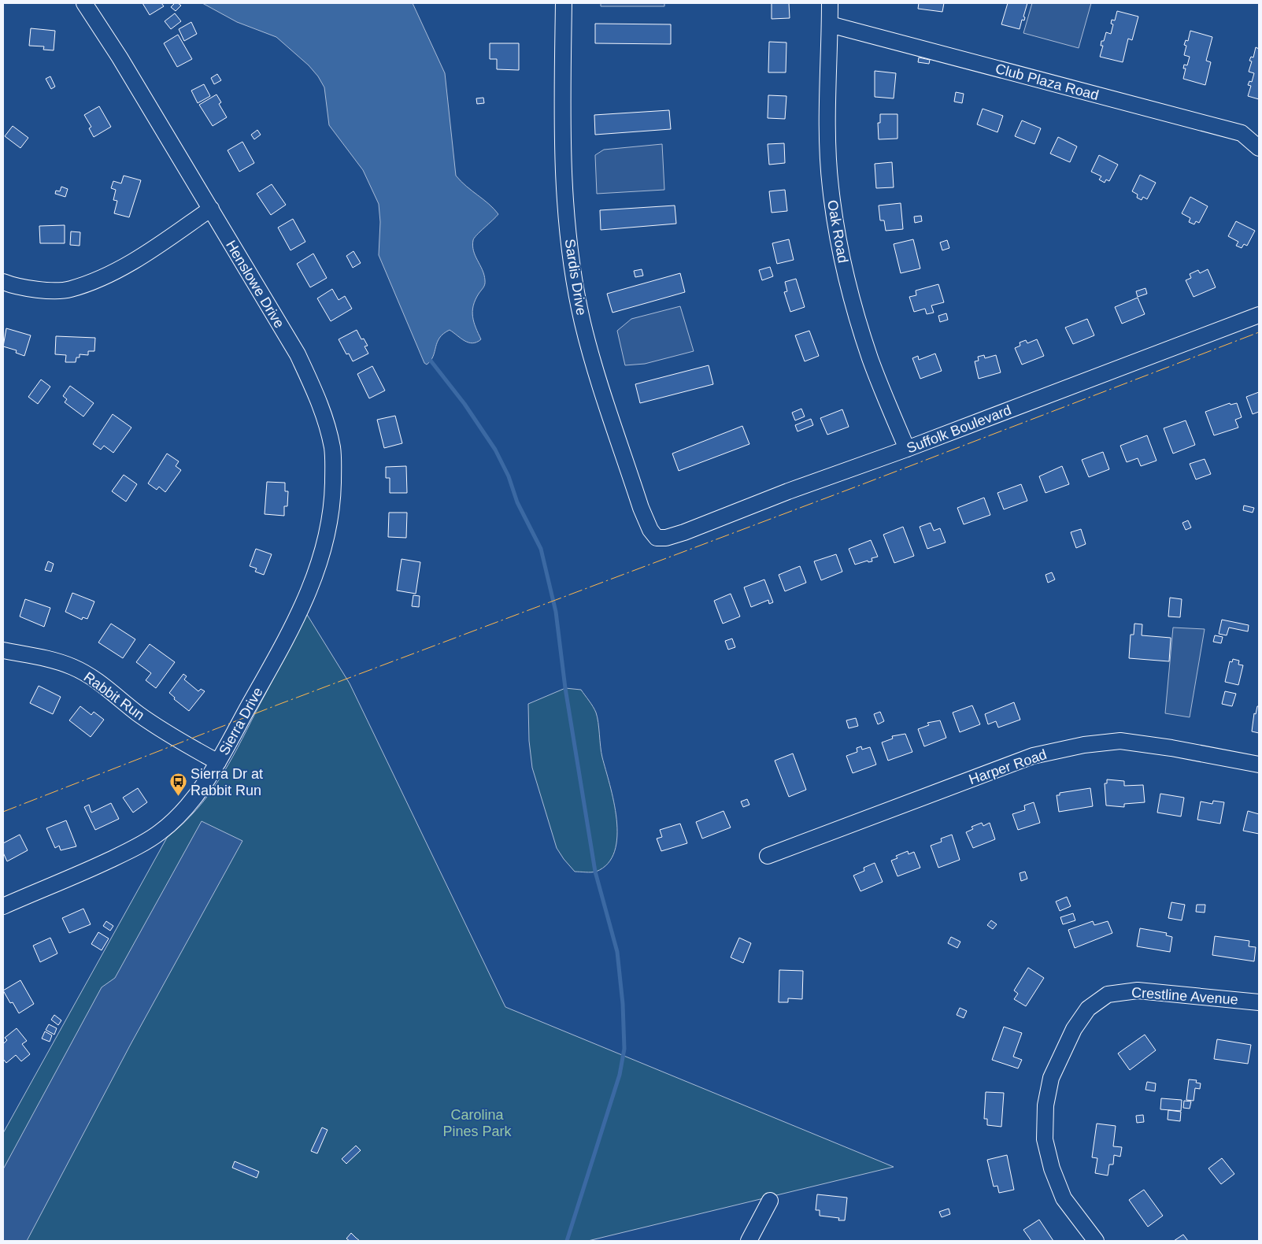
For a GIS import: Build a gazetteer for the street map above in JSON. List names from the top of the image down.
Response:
{
  "streets": {
    "street": [
      "Club Plaza Road",
      "Oak Road",
      "Sardis Drive",
      "Henslowe Drive",
      "Suffolk Boulevard",
      "Rabbit Run",
      "Sierra Drive",
      "Harper Road",
      "Crestline Avenue"
    ]
  },
  "crossings": [
    ["Club Plaza Road", "Oak Road"],
    ["Oak Road", "Suffolk Boulevard"],
    ["Sardis Drive", "Suffolk Boulevard"],
    ["Henslowe Drive", "Sierra Drive"],
    ["Rabbit Run", "Sierra Drive"]
  ],
  "parks": ["Carolina Pines Park"],
  "places": {
    "bus stop": ["Sierra Dr at Rabbit Run"]
  }
}
